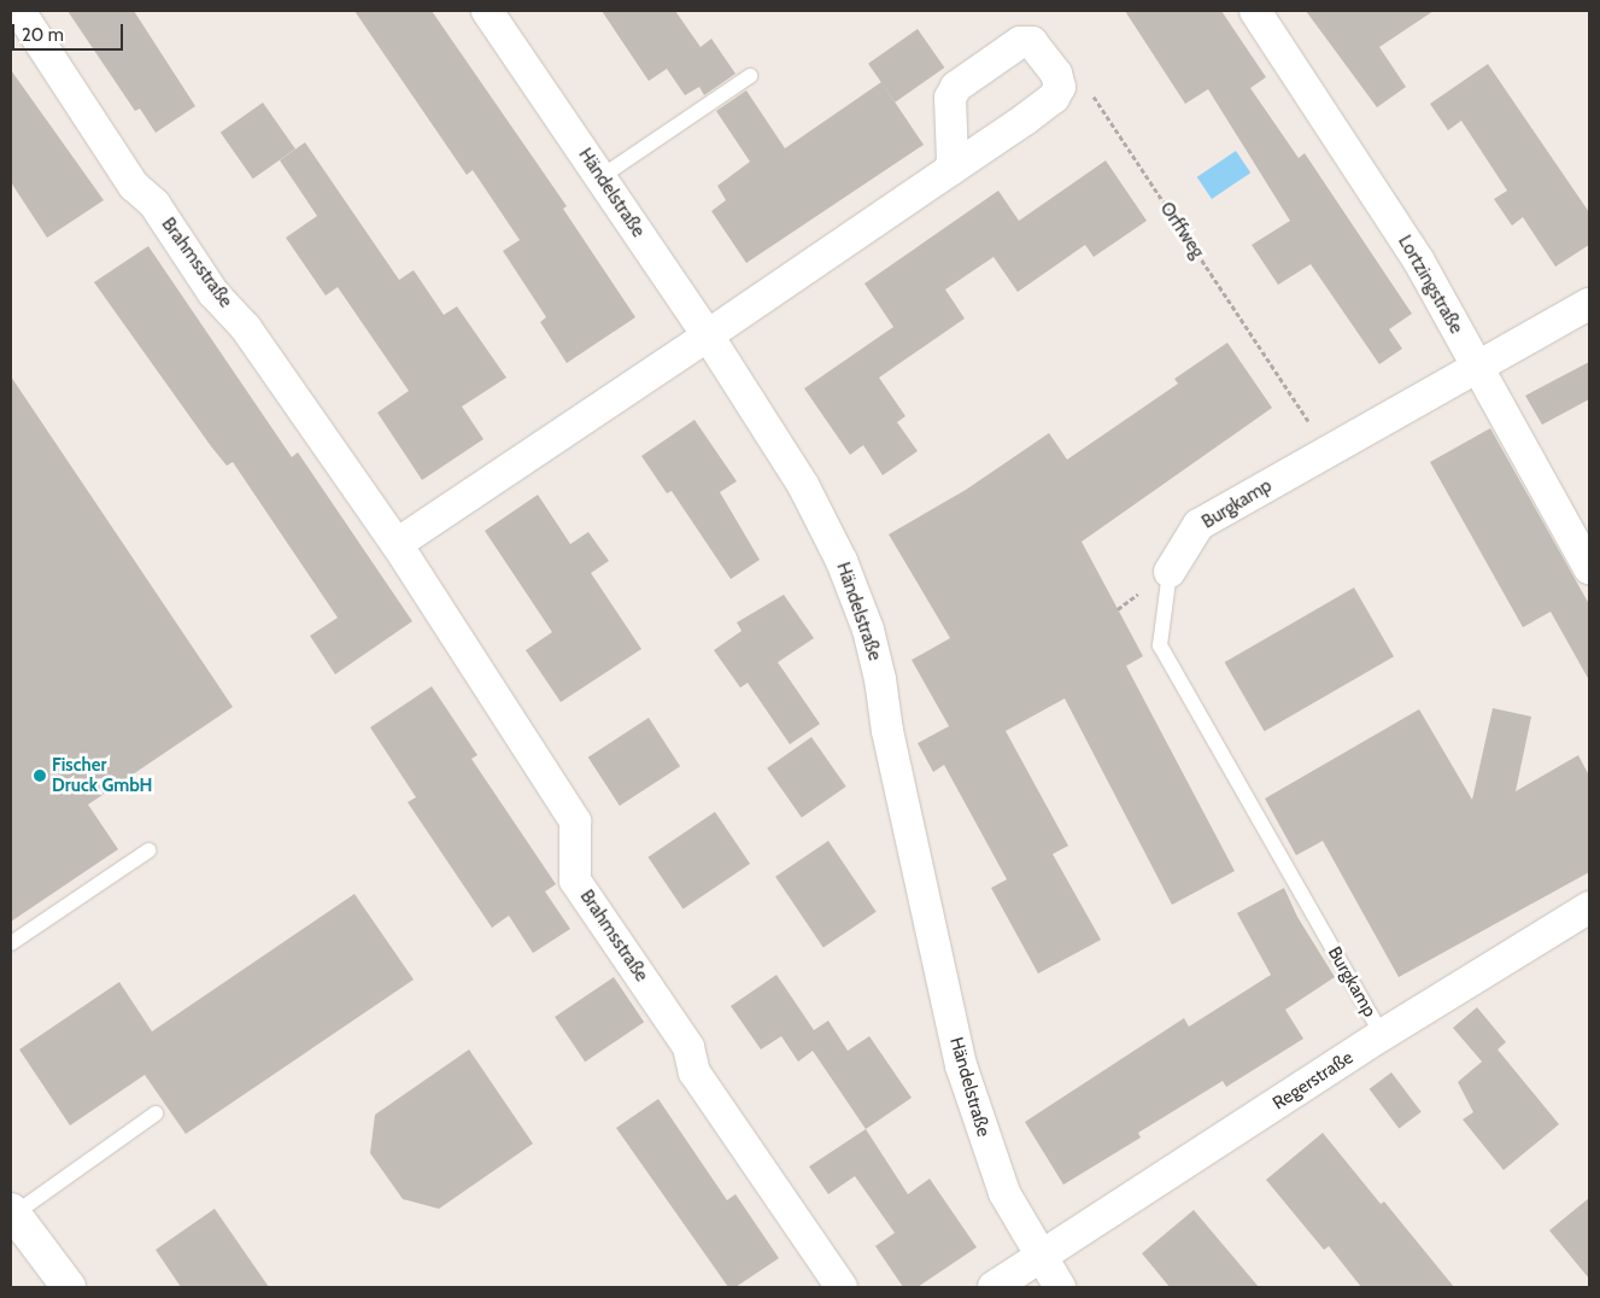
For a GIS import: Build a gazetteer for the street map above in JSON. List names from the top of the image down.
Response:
{
  "streets": {
    "street": [
      "Händelstraße",
      "Brahmsstraße",
      "Lortzingstraße",
      "Burgkamp",
      "Regerstraße"
    ],
    "path": ["Orffweg"]
  },
  "crossings": [
    ["Händelstraße", "Regerstraße"],
    ["Orffweg", "Burgkamp"],
    ["Lortzingstraße", "Burgkamp"],
    ["Burgkamp", "Regerstraße"]
  ],
  "places": ["Fischer Druck GmbH"],
  "scale_bar": "20 m"
}
